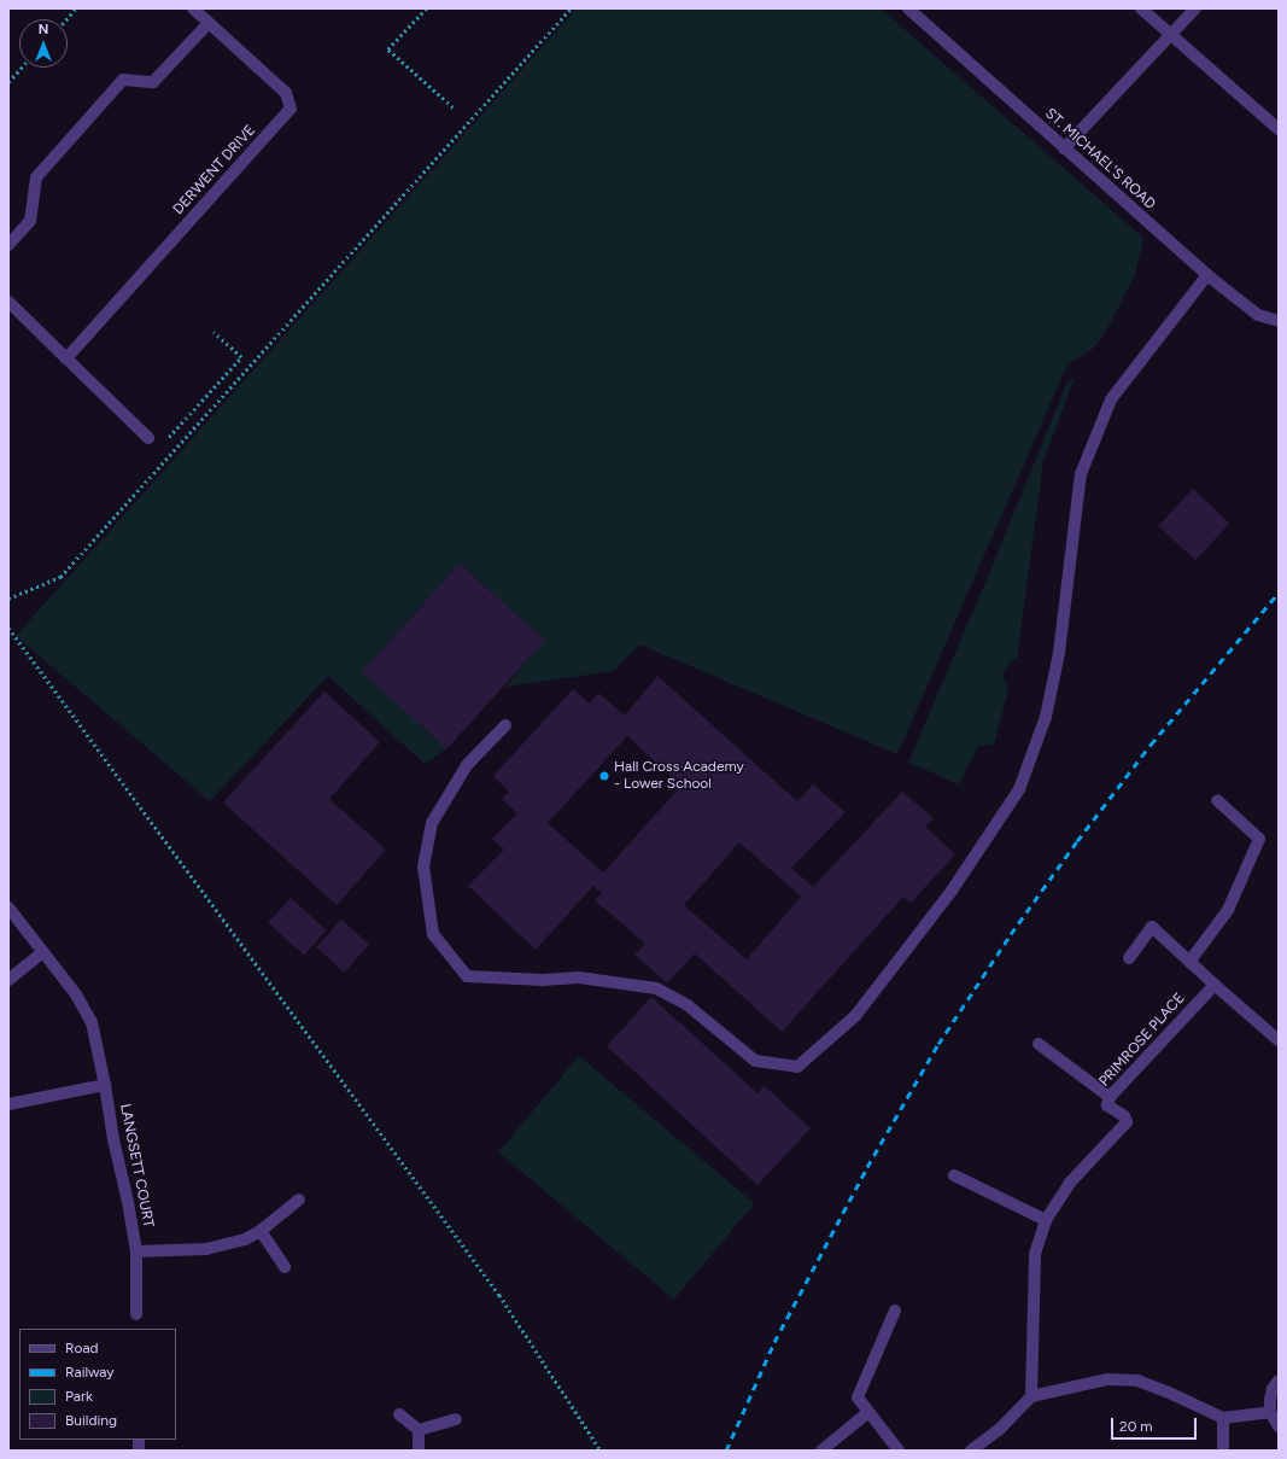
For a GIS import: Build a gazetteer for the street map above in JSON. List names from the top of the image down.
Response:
{
  "streets": {
    "street": [
      "ST. MICHAEL'S ROAD",
      "DERWENT DRIVE",
      "PRIMROSE PLACE",
      "LANGSETT COURT"
    ]
  },
  "places": ["Hall Cross Academy - Lower School"],
  "legend": [
    "Road",
    "Railway",
    "Park",
    "Building"
  ],
  "scale_bar": "20 m",
  "north": "top"
}
